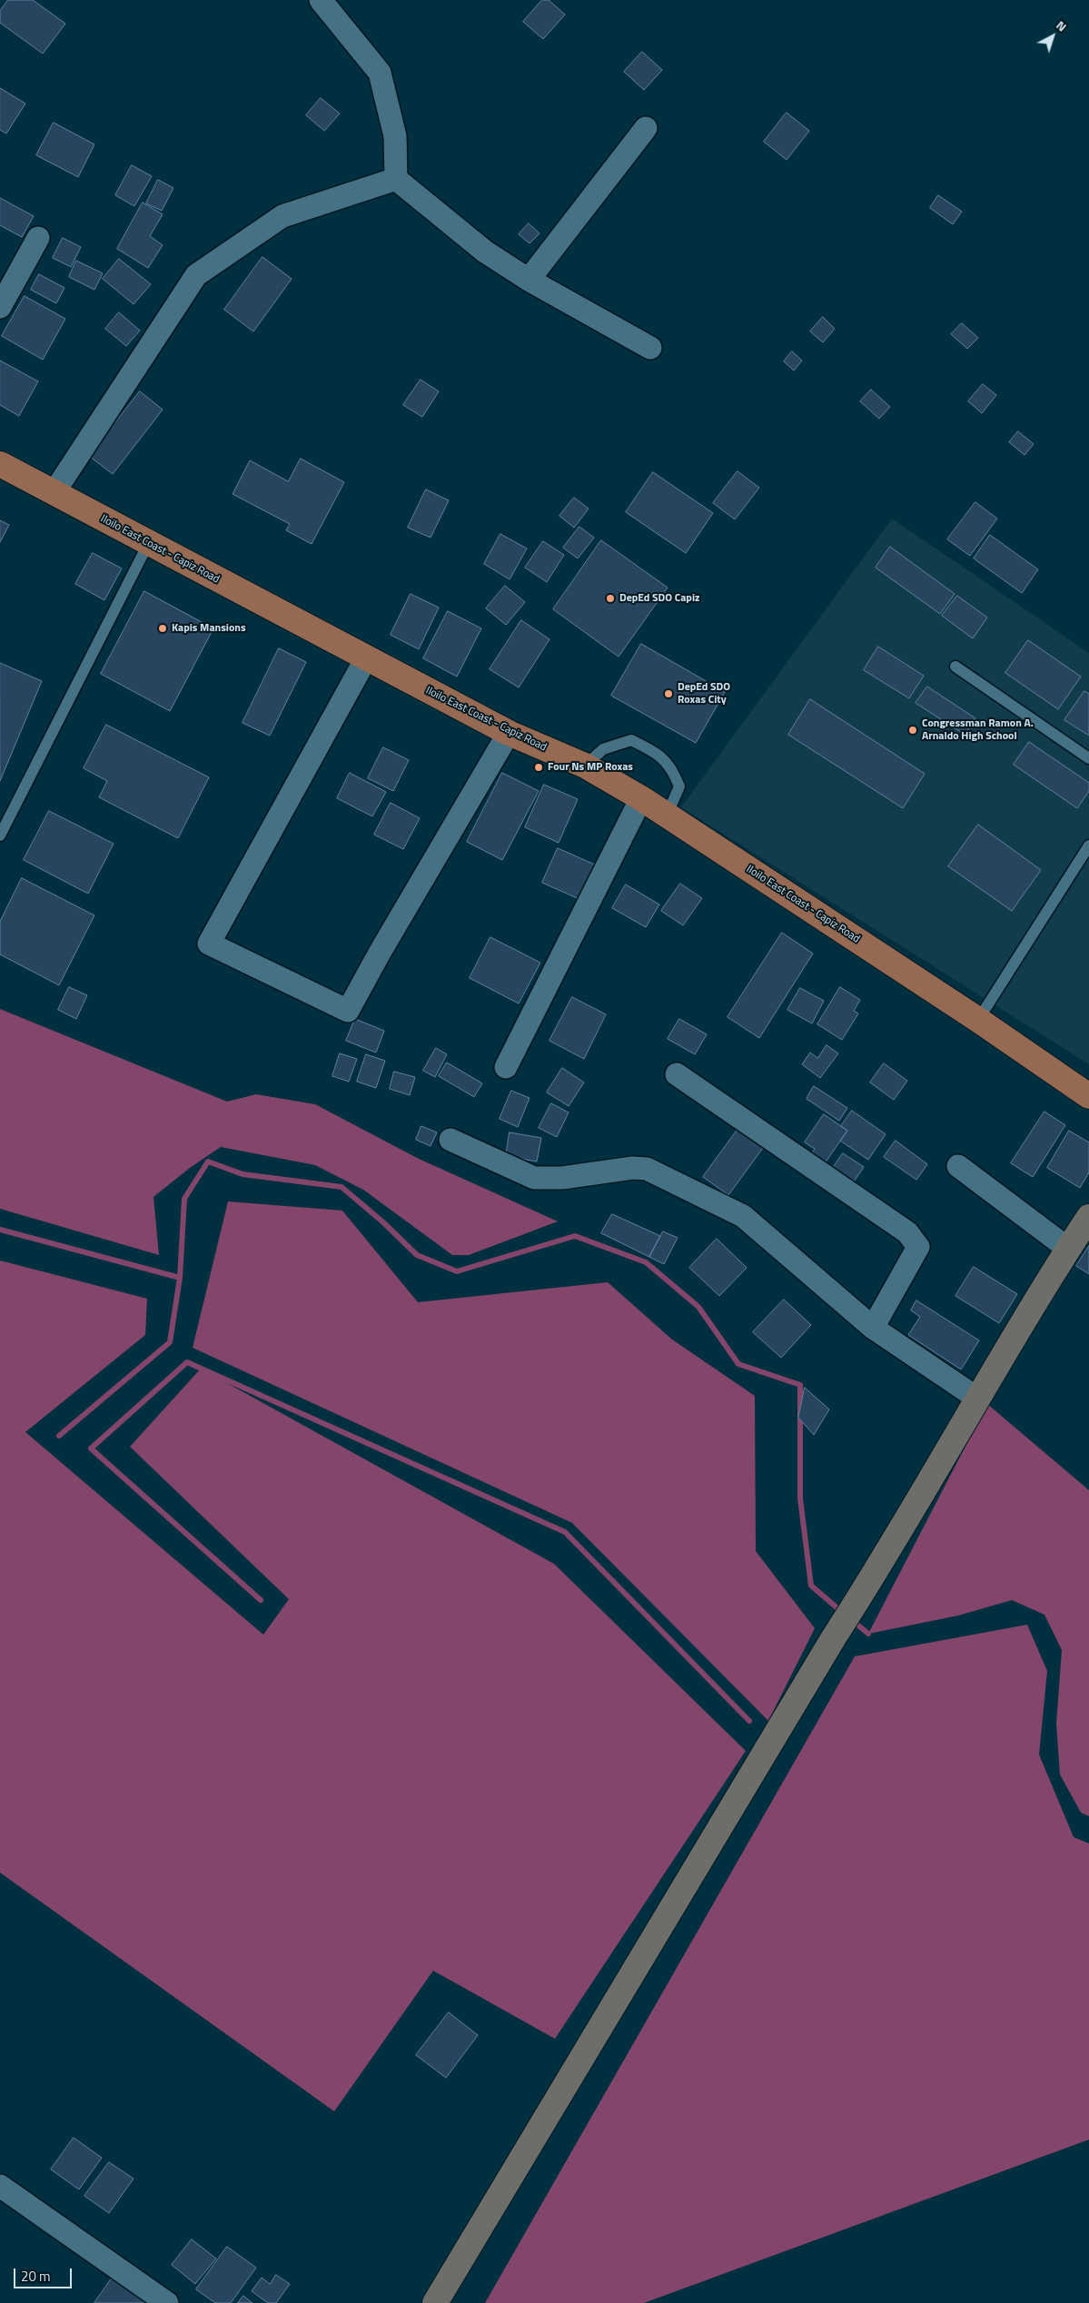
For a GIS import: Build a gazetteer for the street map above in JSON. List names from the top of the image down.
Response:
{
  "streets": {
    "main road": ["Iloilo East Coast - Capiz Road"]
  },
  "places": [
    "DepEd SDO Capiz",
    "Kapis Mansions",
    "DepEd SDO Roxas City",
    "Congressman Ramon A. Arnaldo High School",
    "Four Ns MP Roxas"
  ],
  "scale_bar": "20 m",
  "north": "top right"
}
